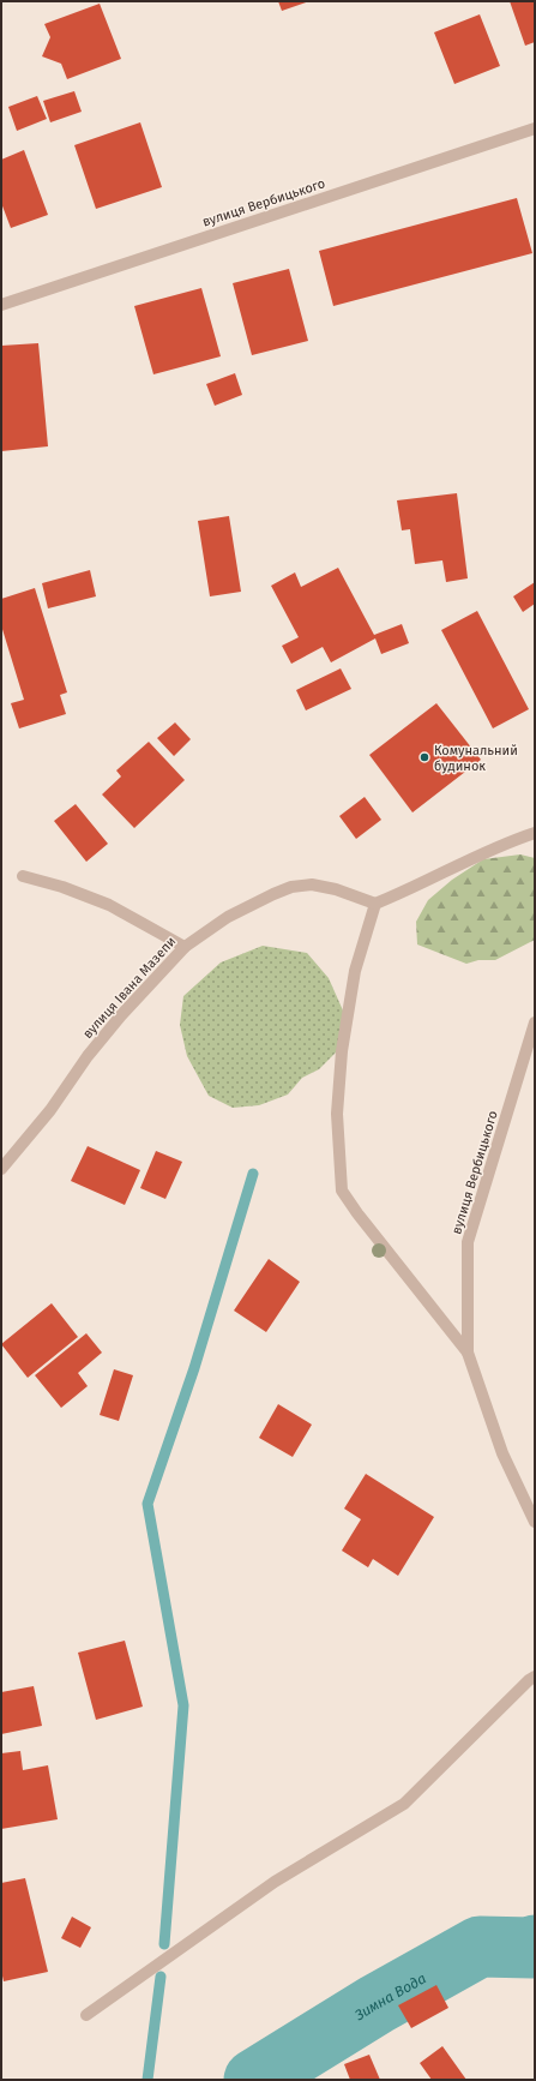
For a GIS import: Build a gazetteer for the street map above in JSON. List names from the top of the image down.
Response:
{
  "streets": {
    "street": ["вулиця Вербицького", "вулиця Івана Мазепи"]
  },
  "water": ["Зимна Вода"],
  "places": ["Комунальний будинок"]
}
